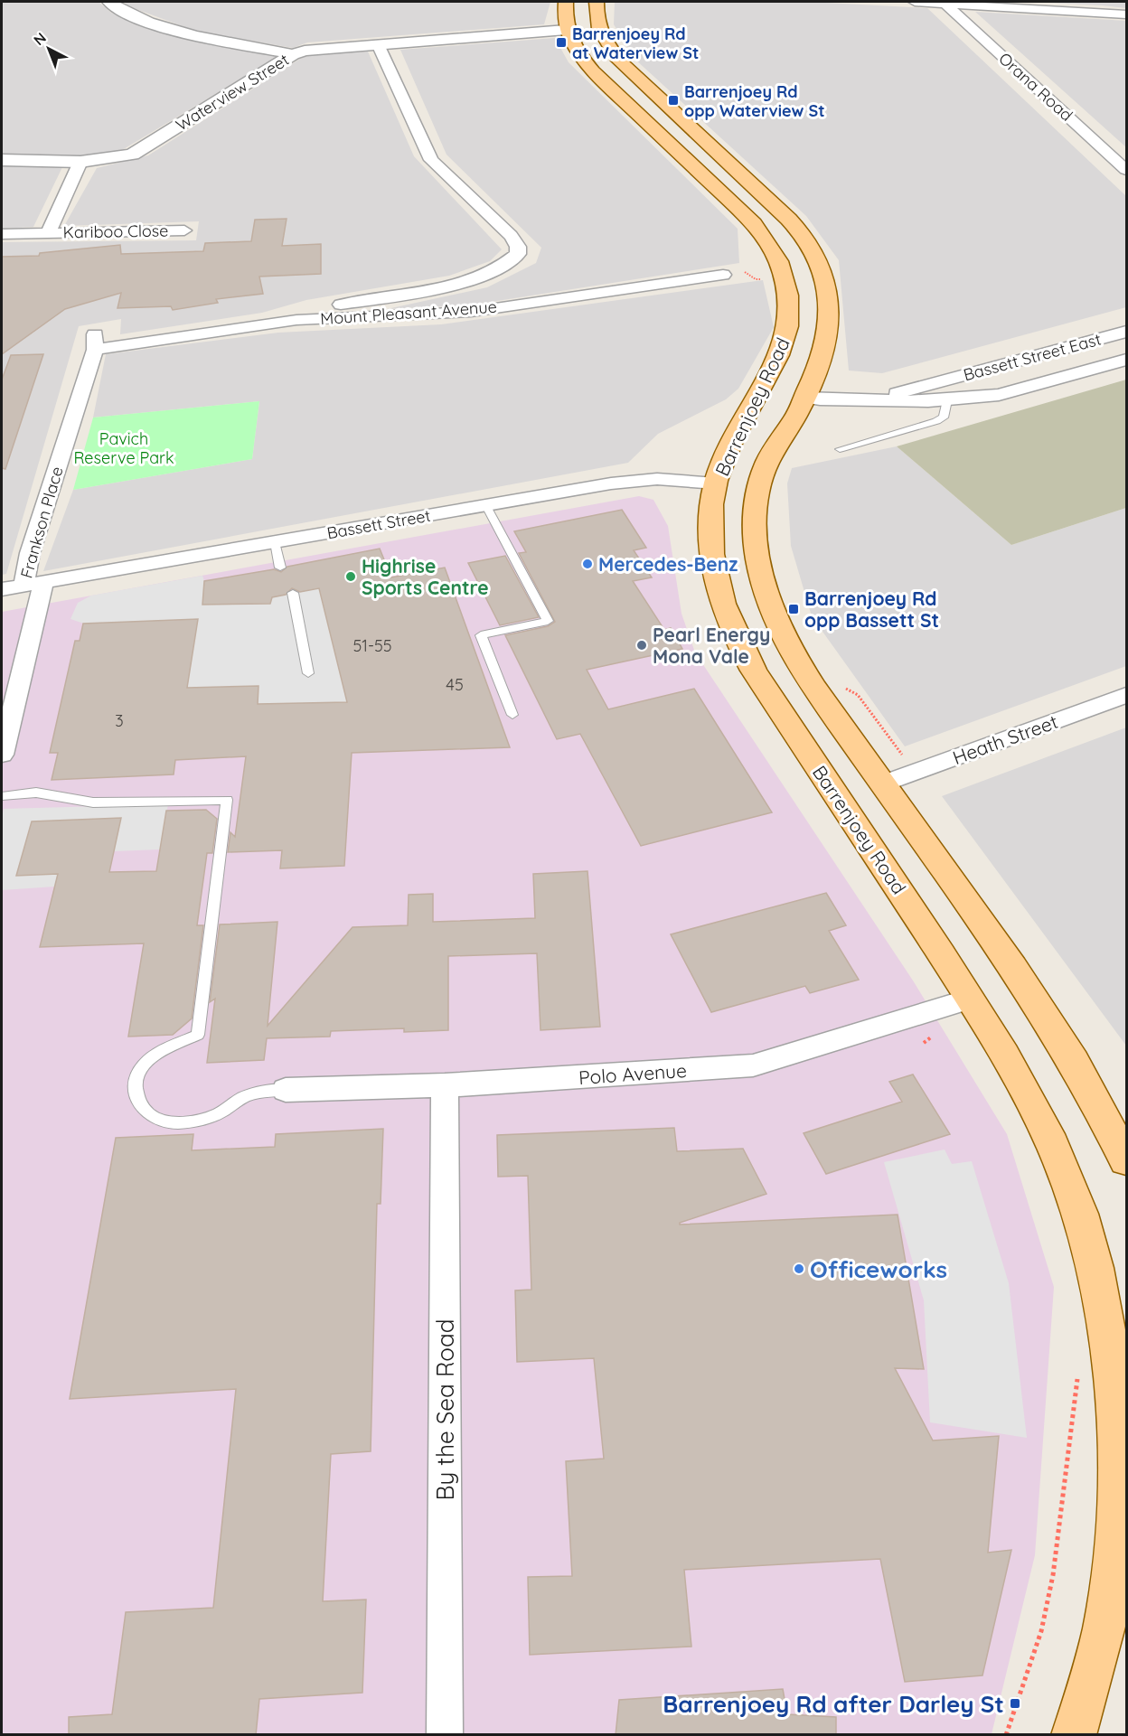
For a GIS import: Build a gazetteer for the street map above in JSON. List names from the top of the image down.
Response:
{
  "streets": {
    "main road": [
      "Waterview Street",
      "Bassett Street East",
      "Barrenjoey Road",
      "Bassett Street"
    ],
    "street": [
      "Orana Road",
      "Kariboo Close",
      "Mount Pleasant Avenue",
      "Frankson Place",
      "Heath Street",
      "Polo Avenue",
      "By the Sea Road"
    ]
  },
  "crossings": [
    ["Waterview Street", "Kariboo Close"],
    ["Waterview Street", "Barrenjoey Road"],
    ["Mount Pleasant Avenue", "Frankson Place"],
    ["Bassett Street East", "Barrenjoey Road"],
    ["Barrenjoey Road", "Bassett Street"],
    ["Barrenjoey Road", "Heath Street"],
    ["Barrenjoey Road", "Polo Avenue"],
    ["Frankson Place", "Bassett Street"],
    ["Polo Avenue", "By the Sea Road"]
  ],
  "parks": ["Pavich Reserve Park"],
  "places": {
    "transit": [
      "Barrenjoey Rd at Waterview St",
      "Barrenjoey Rd opp Waterview St",
      "Barrenjoey Rd opp Bassett St",
      "Barrenjoey Rd after Darley St"
    ],
    "other": [
      "Mercedes-Benz",
      "Highrise Sports Centre",
      "Pearl Energy Mona Vale",
      "Officeworks"
    ]
  },
  "house_numbers": ["51-55", "45", "3"],
  "north": "top left"
}
